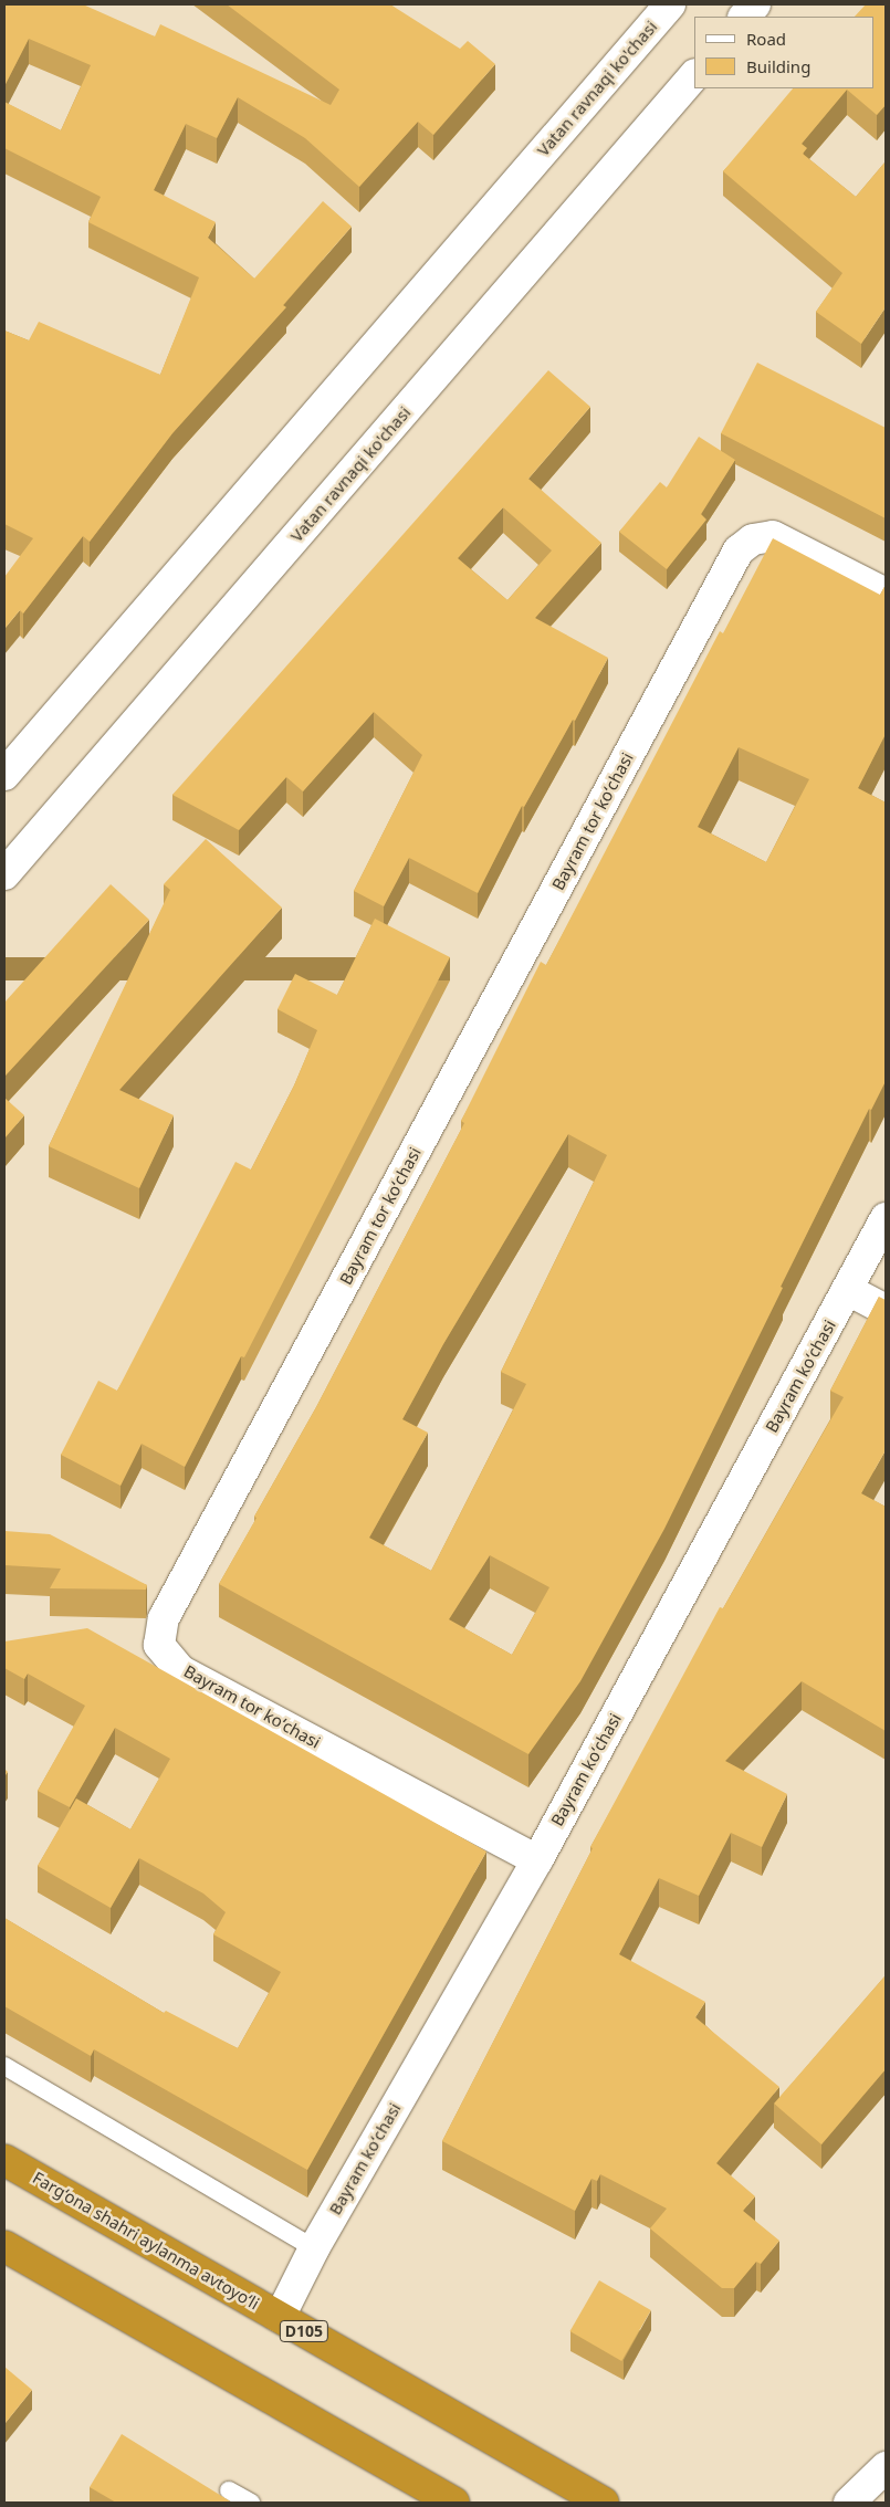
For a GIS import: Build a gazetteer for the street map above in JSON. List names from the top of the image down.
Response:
{
  "streets": {
    "highway": ["Farg‘ona shahri aylanma avtoyo‘li", "D105"],
    "street": ["Vatan ravnaqi ko'chasi", "Bayram tor koʻchasi", "Bayram koʻchasi"]
  },
  "crossings": [
    ["Bayram tor koʻchasi", "Bayram koʻchasi"],
    ["Bayram koʻchasi", "Farg‘ona shahri aylanma avtoyo‘li"]
  ],
  "legend": ["Road", "Building"]
}
